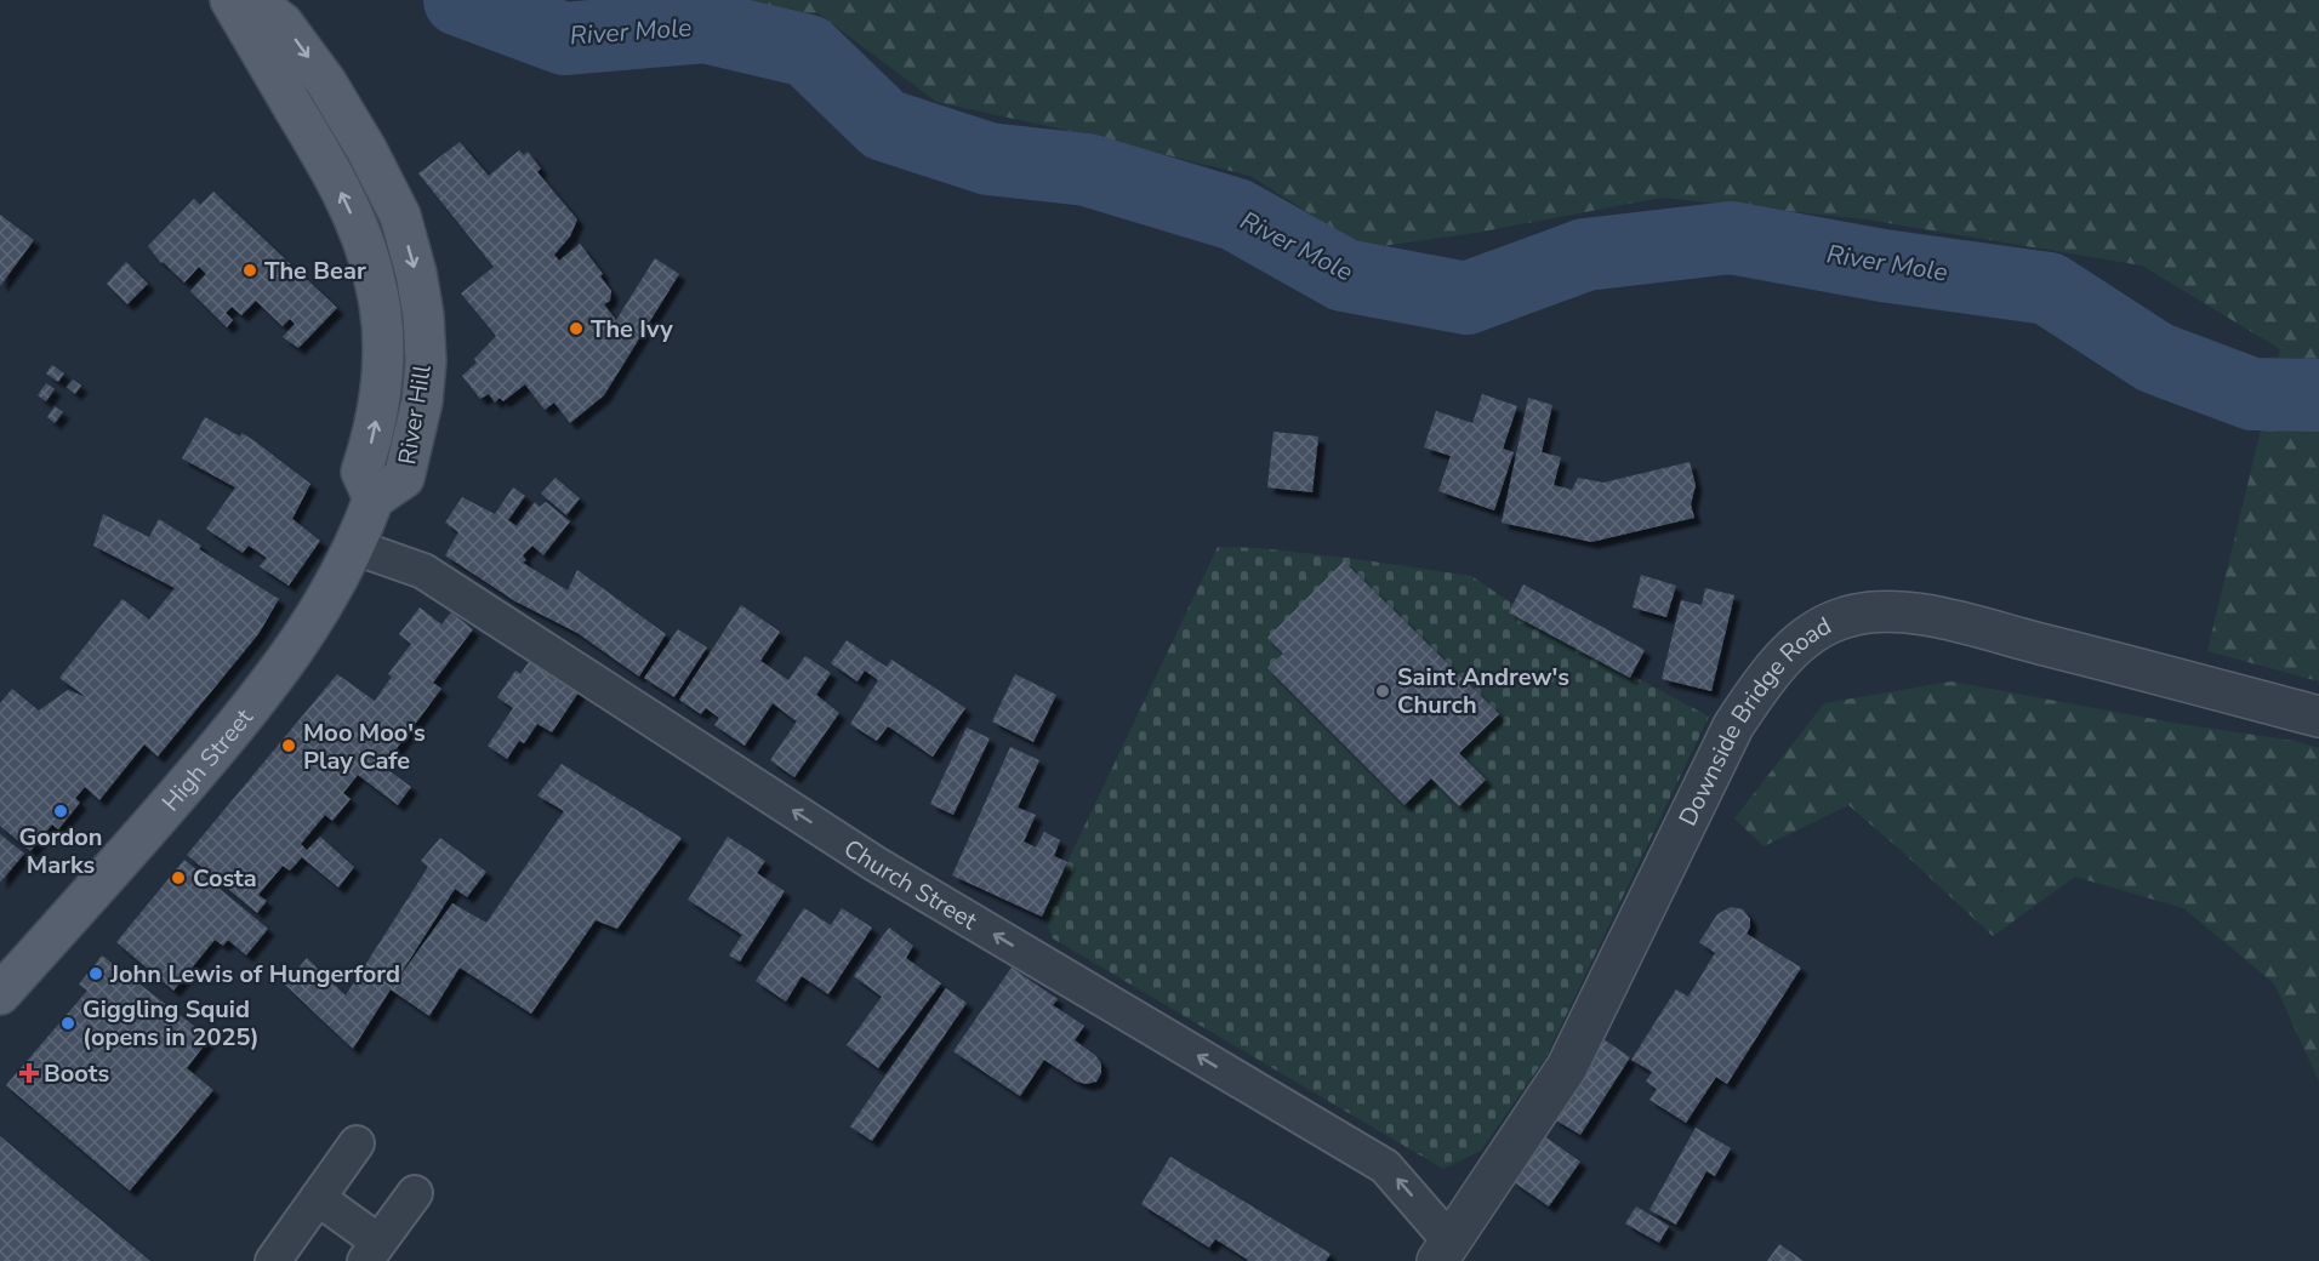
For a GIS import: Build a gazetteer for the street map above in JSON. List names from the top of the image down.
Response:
{
  "streets": {
    "main road": ["River Hill", "High Street"],
    "street": ["Downside Bridge Road", "Church Street"]
  },
  "crossings": [
    ["River Hill", "High Street"],
    ["Downside Bridge Road", "Church Street"],
    ["High Street", "Church Street"]
  ],
  "one_way": ["Church Street"],
  "water": ["River Mole"],
  "places": {
    "other": [
      "The Bear",
      "The Ivy",
      "Saint Andrew's Church",
      "Moo Moo's Play Cafe",
      "Gordon Marks",
      "Costa",
      "John Lewis of Hungerford",
      "Giggling Squid (opens in 2025)"
    ],
    "health": ["Boots"]
  }
}
